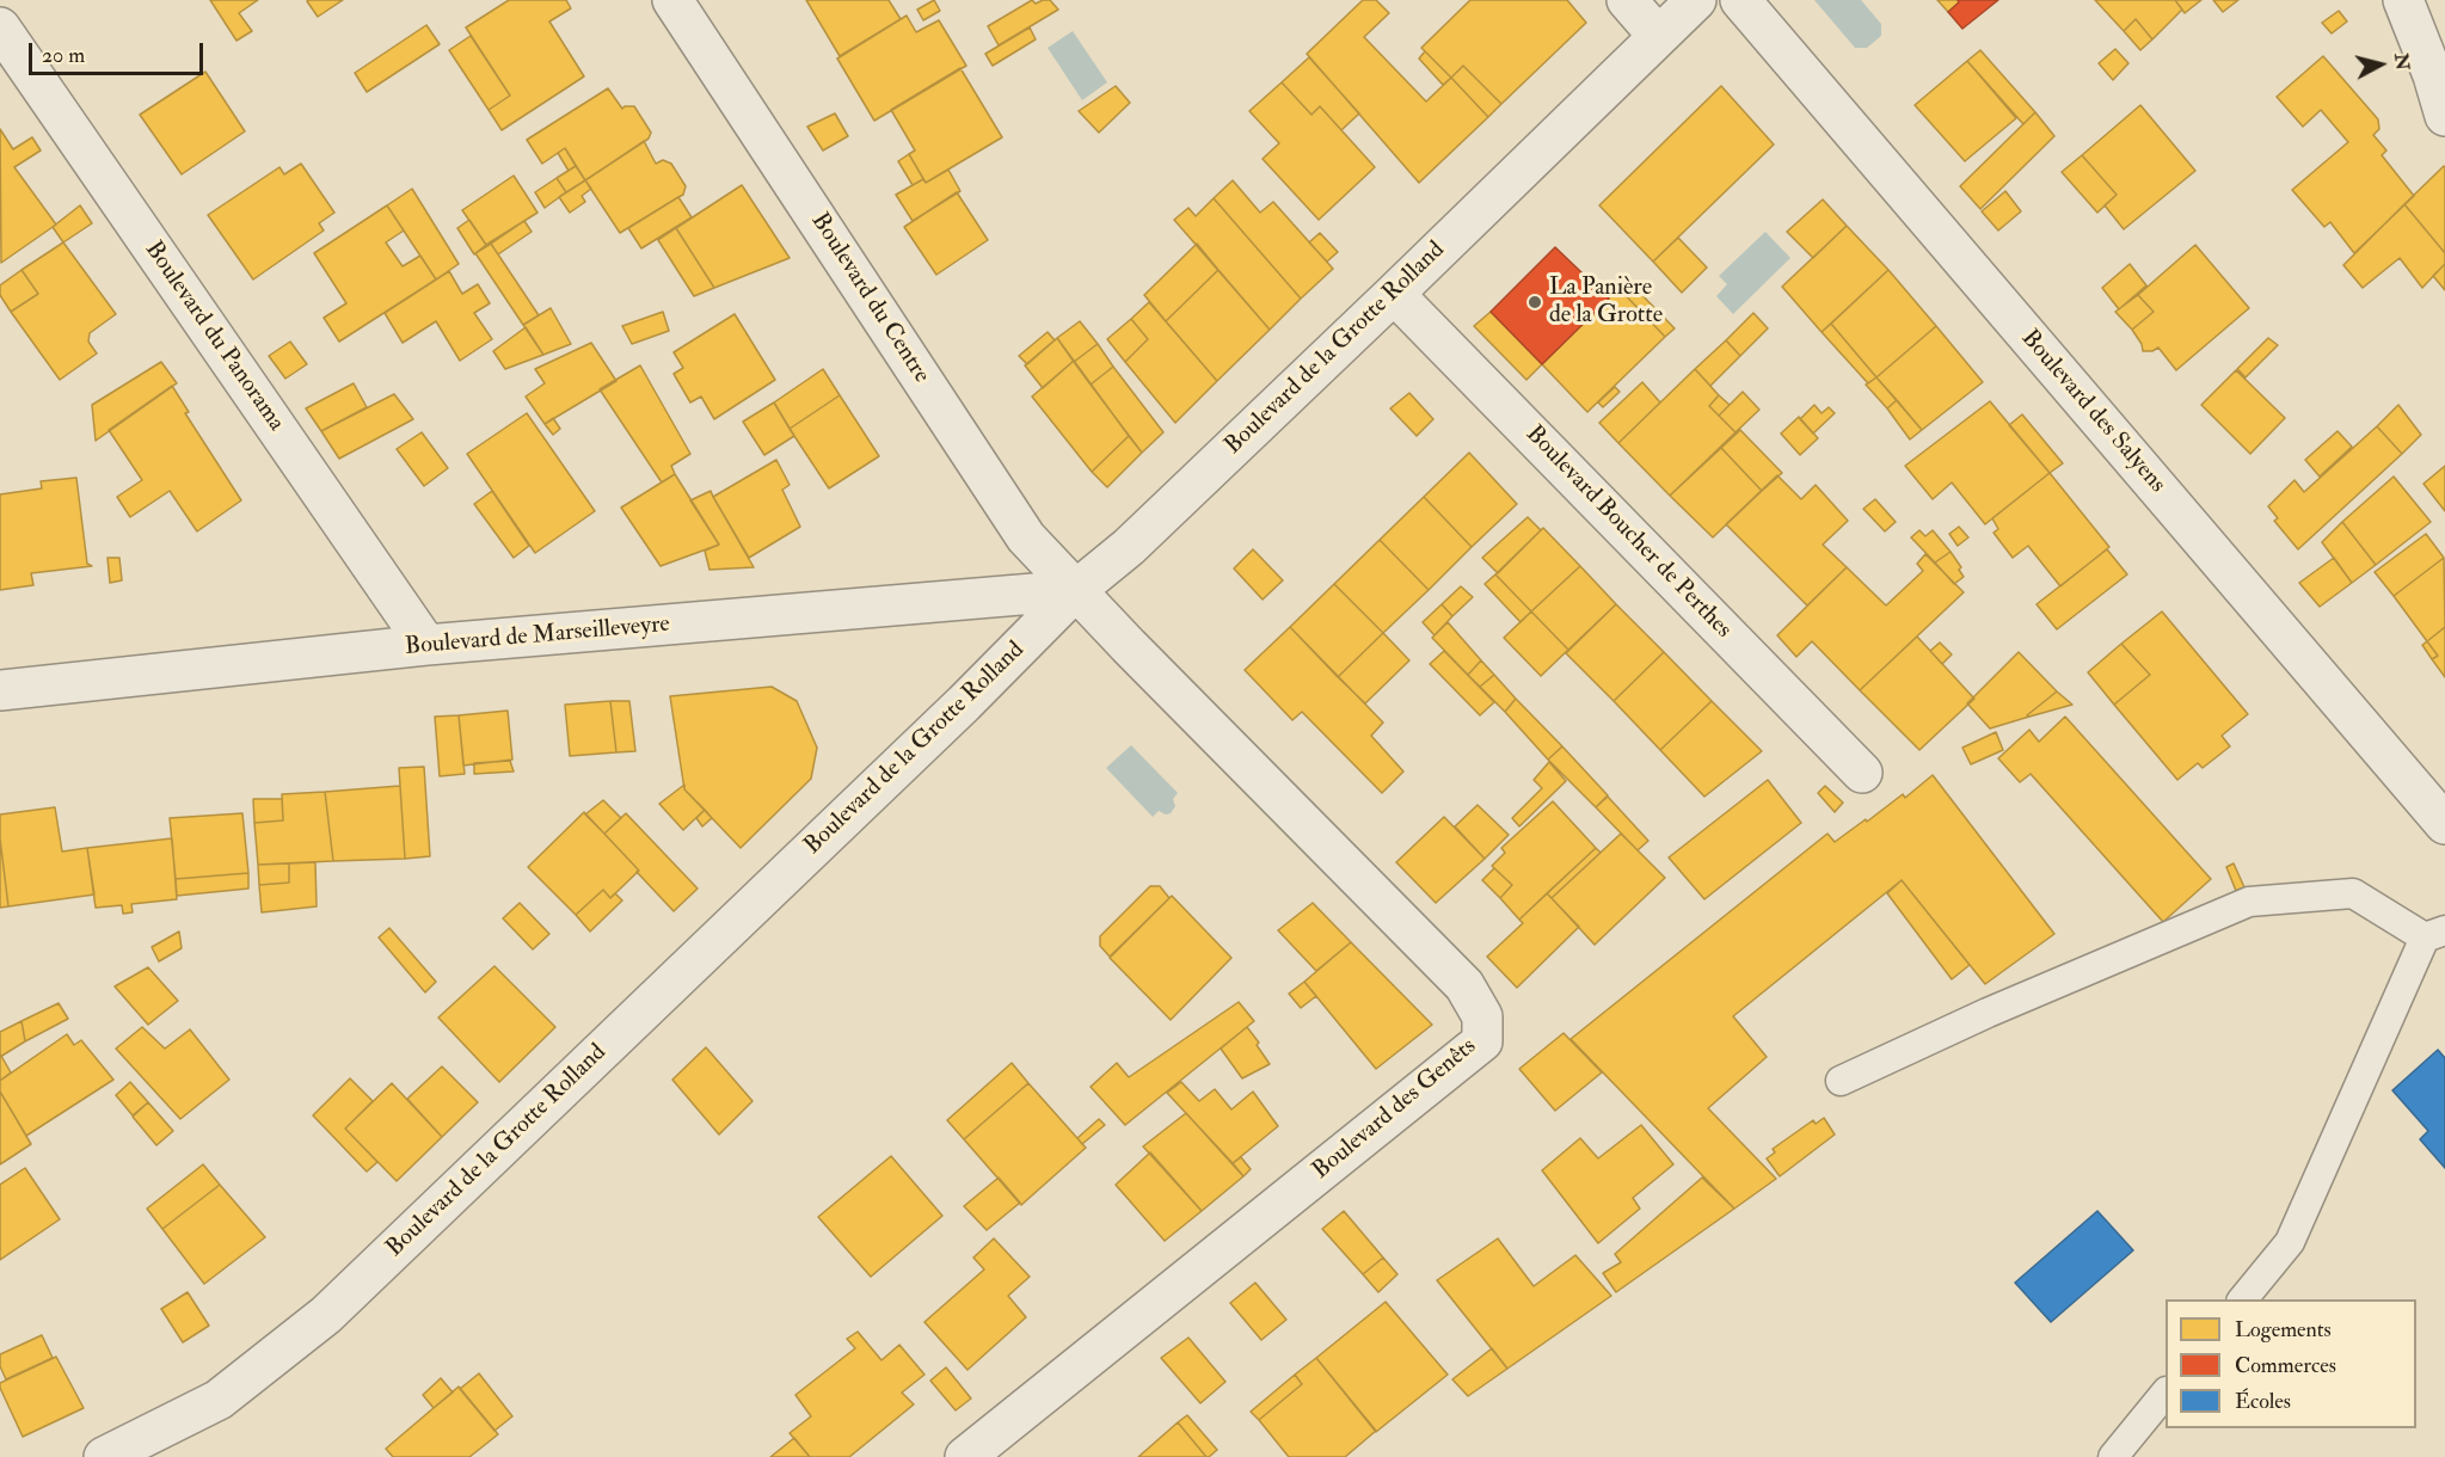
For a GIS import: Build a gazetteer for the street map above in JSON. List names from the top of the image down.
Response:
{
  "streets": {
    "street": [
      "Boulevard du Centre",
      "Boulevard du Panorama",
      "Boulevard de la Grotte Rolland",
      "Boulevard des Salyens",
      "Boulevard Boucher de Perthes",
      "Boulevard de Marseilleveyre",
      "Boulevard des Genêts"
    ]
  },
  "crossings": [
    ["Boulevard du Centre", "Boulevard de la Grotte Rolland"],
    ["Boulevard du Centre", "Boulevard de Marseilleveyre"],
    ["Boulevard du Centre", "Boulevard des Genêts"],
    ["Boulevard du Panorama", "Boulevard de Marseilleveyre"],
    ["Boulevard de la Grotte Rolland", "Boulevard Boucher de Perthes"],
    ["Boulevard de la Grotte Rolland", "Boulevard de Marseilleveyre"],
    ["Boulevard de la Grotte Rolland", "Boulevard des Genêts"],
    ["Boulevard de Marseilleveyre", "Boulevard des Genêts"]
  ],
  "places": ["La Panière de la Grotte"],
  "legend": ["Logements", "Commerces", "Écoles"],
  "scale_bar": "20 m",
  "north": "right"
}
